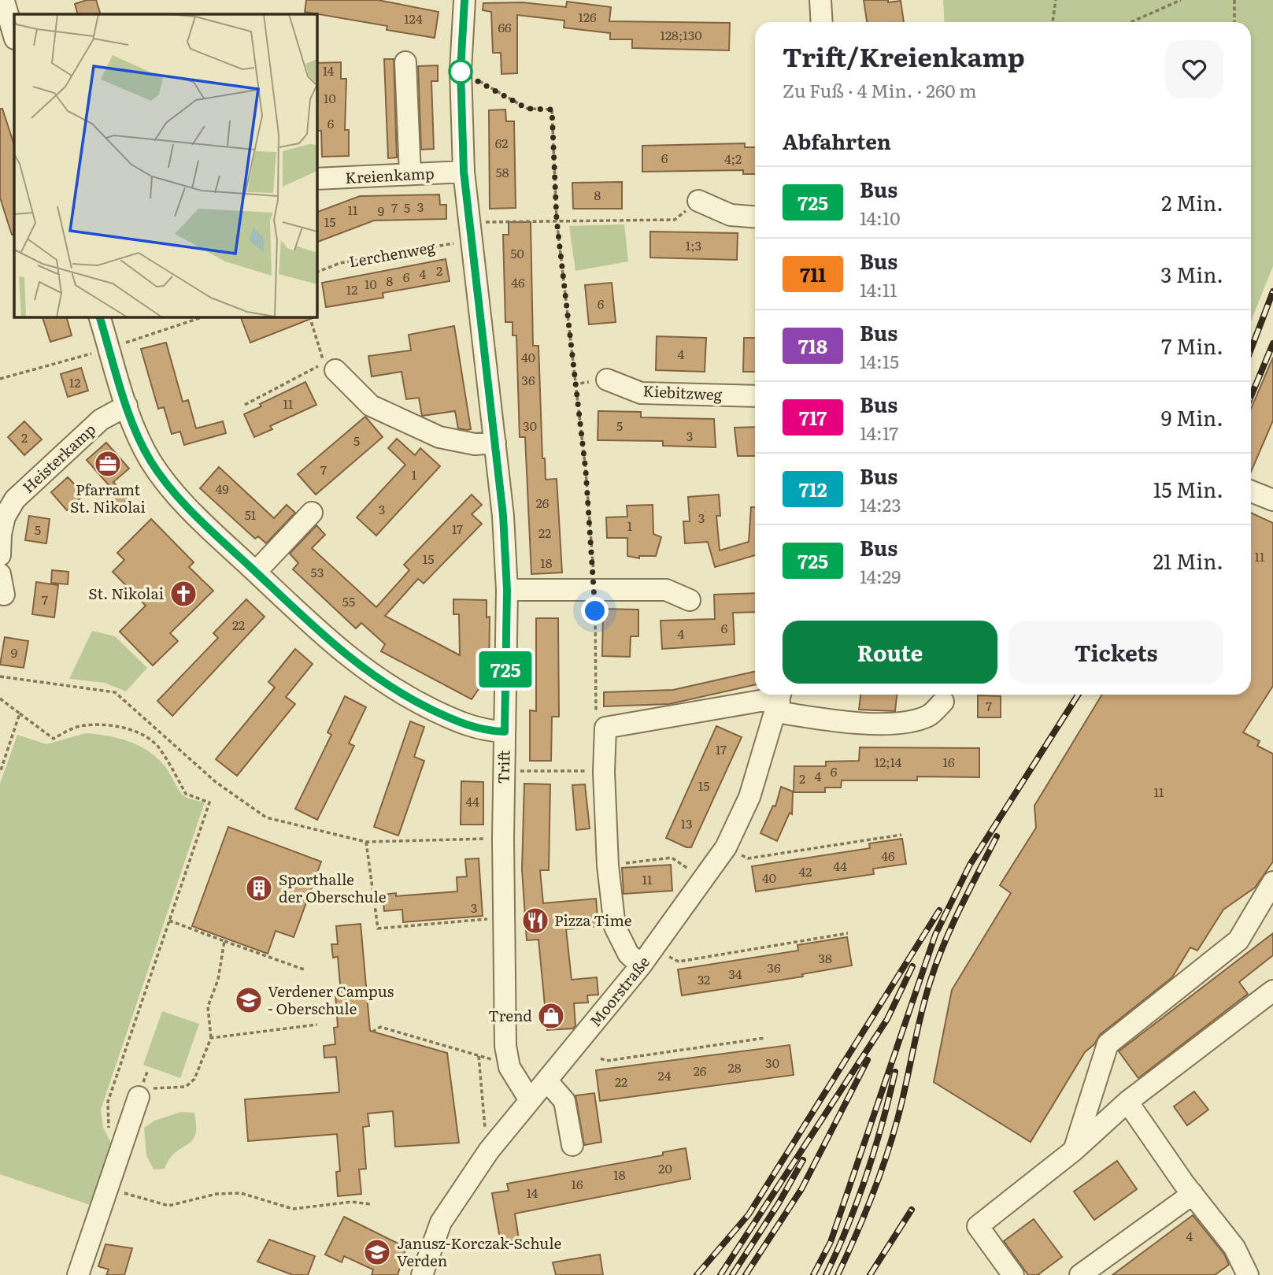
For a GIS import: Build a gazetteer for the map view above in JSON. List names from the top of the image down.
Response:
{
  "streets": {
    "street": [
      "Kreienkamp",
      "Kiebitzweg",
      "Heisterkamp",
      "Trift",
      "Moorstraße"
    ],
    "path": ["Lerchenweg"]
  },
  "crossings": [
    ["Kreienkamp", "Trift"],
    ["Lerchenweg", "Trift"],
    ["Trift", "Moorstraße"]
  ],
  "places": {
    "office": ["Pfarramt St. Nikolai"],
    "church": ["St. Nikolai"],
    "building": ["Sporthalle der Oberschule"],
    "restaurant": ["Pizza Time"],
    "school or university": ["Verdener Campus - Oberschule", "Janusz-Korczak-Schule Verden"],
    "shop": ["Trend"]
  },
  "lines": ["bus line 725"],
  "house_numbers": [
    "126",
    "124",
    "66",
    "128;130",
    "14",
    "10",
    "6",
    "62",
    "6",
    "4;2",
    "58",
    "8",
    "3",
    "7",
    "5",
    "11",
    "9",
    "15",
    "1;3",
    "50",
    "2",
    "4",
    "6",
    "8",
    "46",
    "10",
    "12",
    "6",
    "4",
    "40",
    "36",
    "12",
    "11",
    "30",
    "5",
    "3",
    "2",
    "5",
    "7",
    "1",
    "49",
    "26",
    "3",
    "51",
    "3",
    "1",
    "17",
    "5",
    "22",
    "11",
    "15",
    "18",
    "53",
    "7",
    "55",
    "22",
    "6",
    "4",
    "9",
    "7",
    "17",
    "12;14",
    "16",
    "6",
    "4",
    "2",
    "15",
    "11",
    "44",
    "13",
    "46",
    "44",
    "42",
    "40",
    "11",
    "3",
    "38",
    "36",
    "34",
    "32",
    "30",
    "28",
    "26",
    "24",
    "22",
    "20",
    "18",
    "16",
    "14",
    "4"
  ],
  "page": {
    "on_map": "725",
    "heading": [
      ["Trift/Kreienkamp", "Zu Fuß · 4 Min. · 260 m"],
      "Abfahrten"
    ],
    "list": [
      {
        "mark": "725",
        "name": "Bus",
        "note": "14:10",
        "value": "2 Min."
      },
      {
        "mark": "711",
        "name": "Bus",
        "note": "14:11",
        "value": "3 Min."
      },
      {
        "mark": "718",
        "name": "Bus",
        "note": "14:15",
        "value": "7 Min."
      },
      {
        "mark": "717",
        "name": "Bus",
        "note": "14:17",
        "value": "9 Min."
      },
      {
        "mark": "712",
        "name": "Bus",
        "note": "14:23",
        "value": "15 Min."
      },
      {
        "mark": "725",
        "name": "Bus",
        "note": "14:29",
        "value": "21 Min."
      }
    ],
    "buttons": ["Route", "Tickets"]
  }
}
